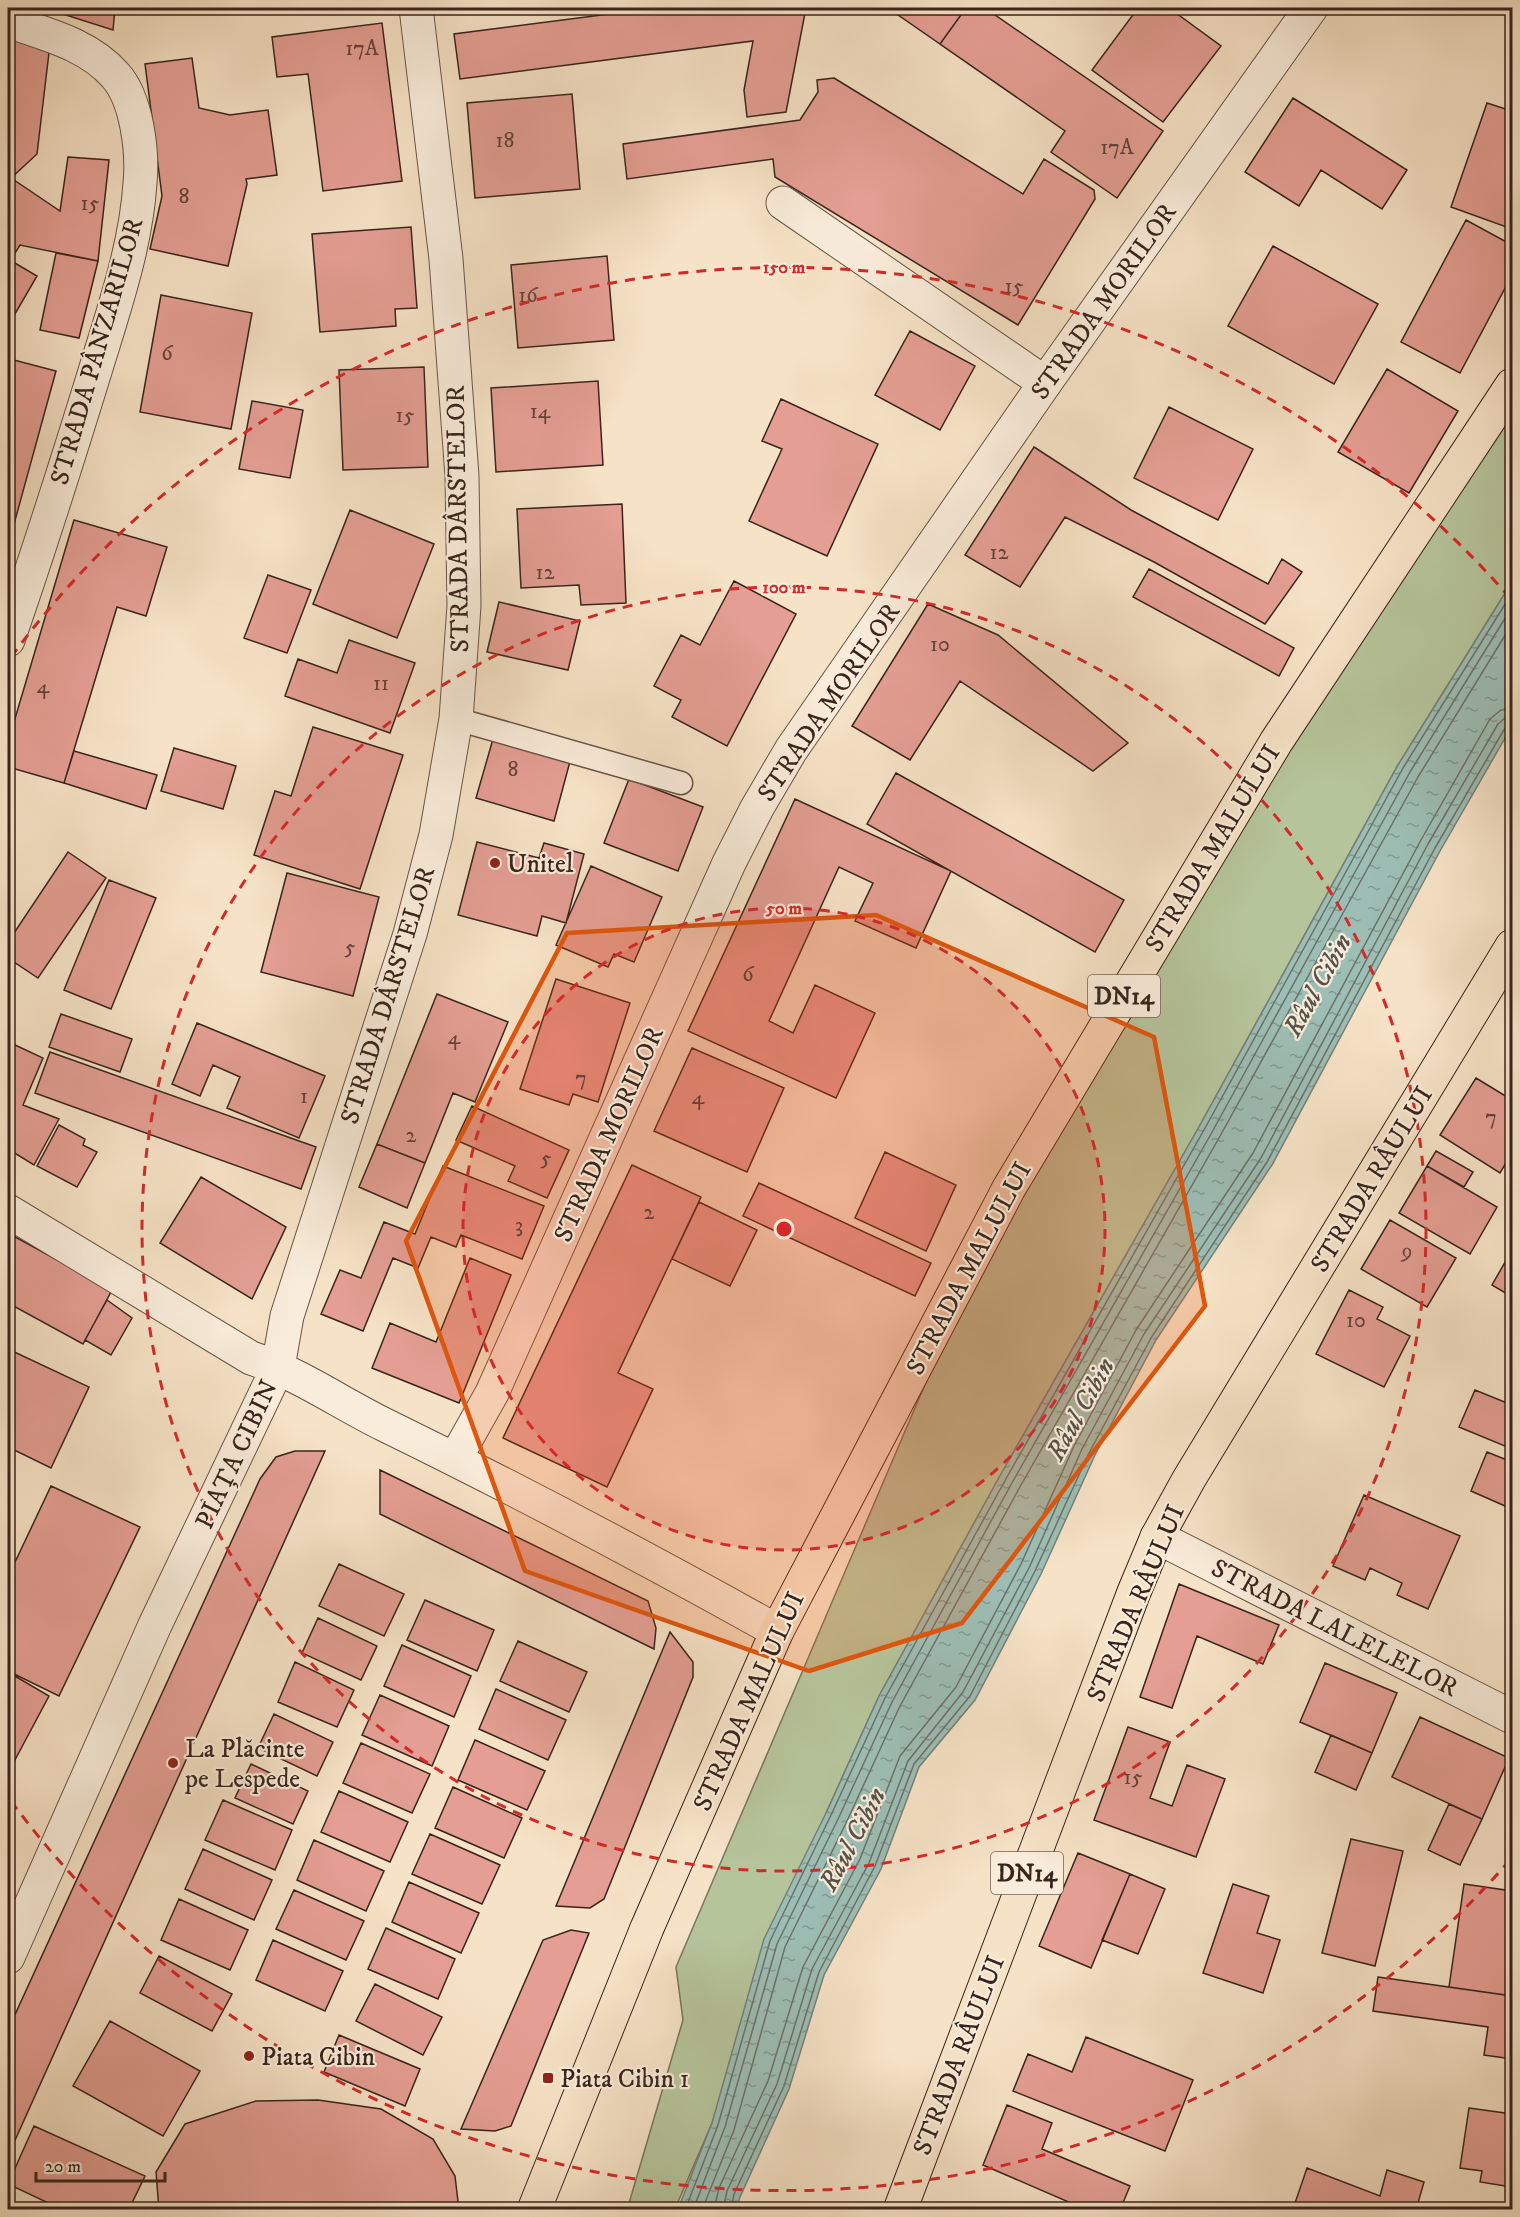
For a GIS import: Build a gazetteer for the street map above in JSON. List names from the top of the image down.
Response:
{
  "streets": {
    "main road": ["STRADA MALULUI", "DN14", "STRADA RÂULUI"],
    "street": [
      "STRADA MORILOR",
      "STRADA PÂNZARILOR",
      "STRADA DÂRSTELOR",
      "PIAȚA CIBIN",
      "STRADA LALELELOR"
    ]
  },
  "crossings": [
    ["STRADA MORILOR", "PIAȚA CIBIN"],
    ["STRADA DÂRSTELOR", "PIAȚA CIBIN"],
    ["STRADA MALULUI", "PIAȚA CIBIN"],
    ["STRADA RÂULUI", "STRADA LALELELOR"]
  ],
  "water": ["Râul Cibin"],
  "places": {
    "other": ["Unitel", "La Plăcinte pe Lespede", "Piata Cibin"],
    "transit": ["Piata Cibin 1"]
  },
  "house_numbers": [
    "17A",
    "18",
    "17A",
    "8",
    "15",
    "15",
    "16",
    "6",
    "14",
    "15",
    "12",
    "12",
    "10",
    "11",
    "4",
    "8",
    "5",
    "6",
    "4",
    "7",
    "1",
    "4",
    "7",
    "2",
    "5",
    "2",
    "3",
    "9",
    "10",
    "15"
  ],
  "scale_bar": "20 m",
  "rings": ["150 m", "100 m", "50 m"]
}
